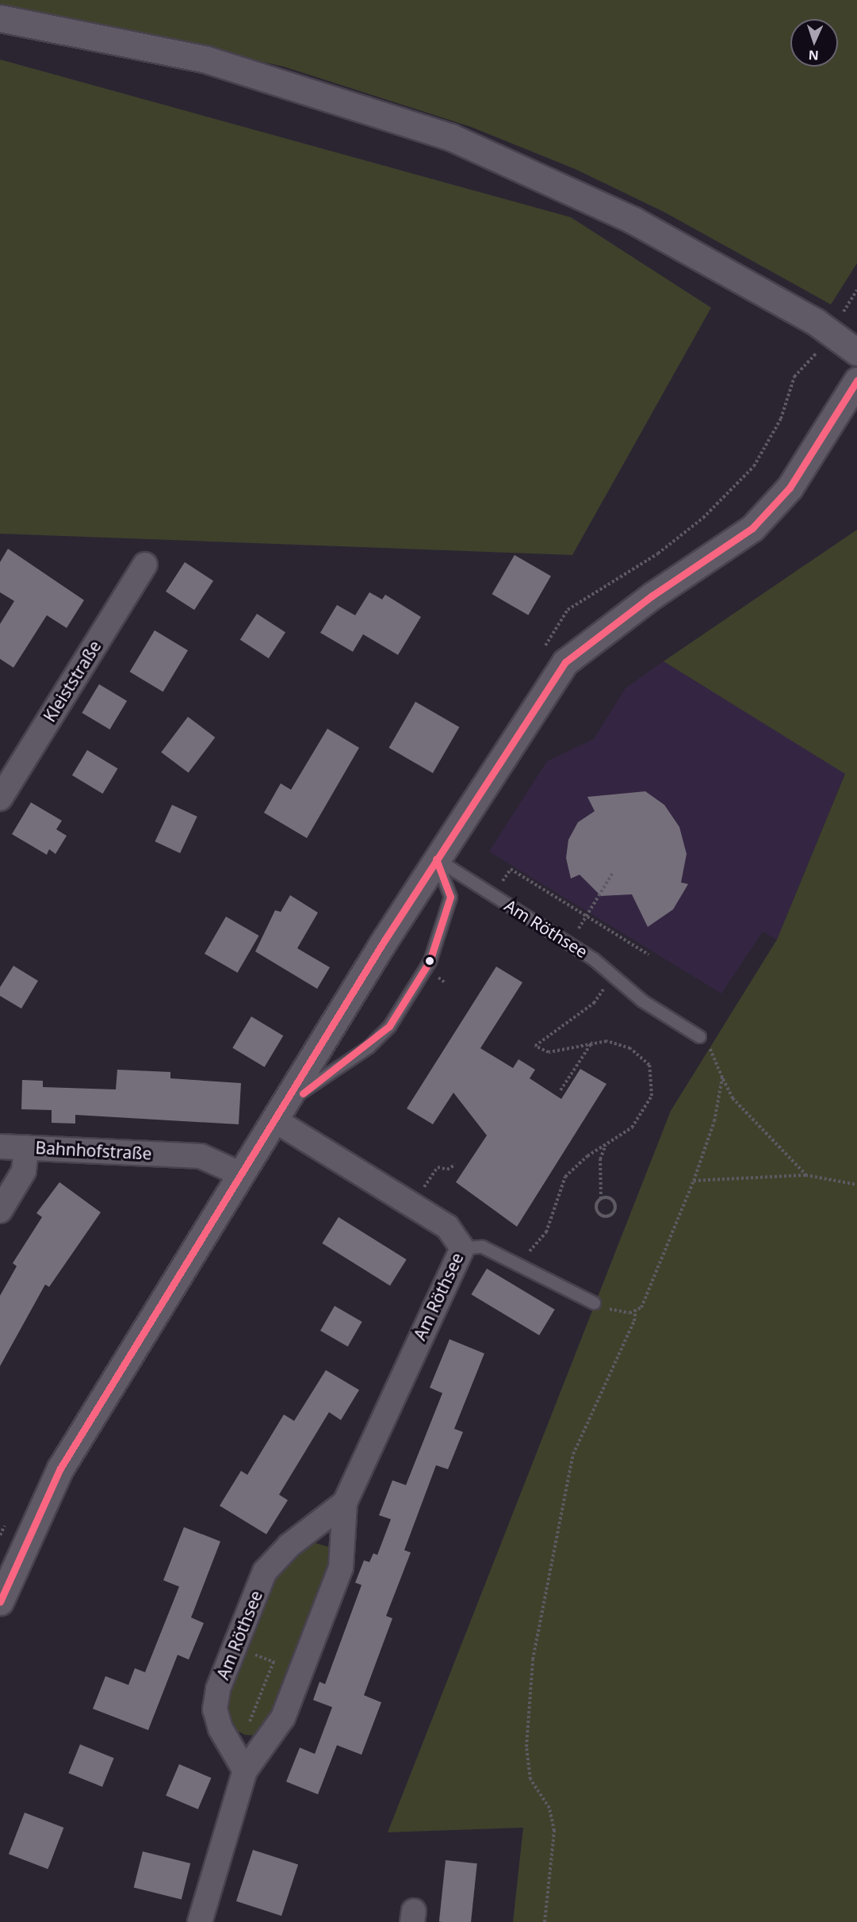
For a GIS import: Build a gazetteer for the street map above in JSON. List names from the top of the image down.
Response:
{
  "streets": {
    "street": ["Kleiststraße", "Am Röthsee", "Bahnhofstraße"]
  },
  "north": "bottom"
}
